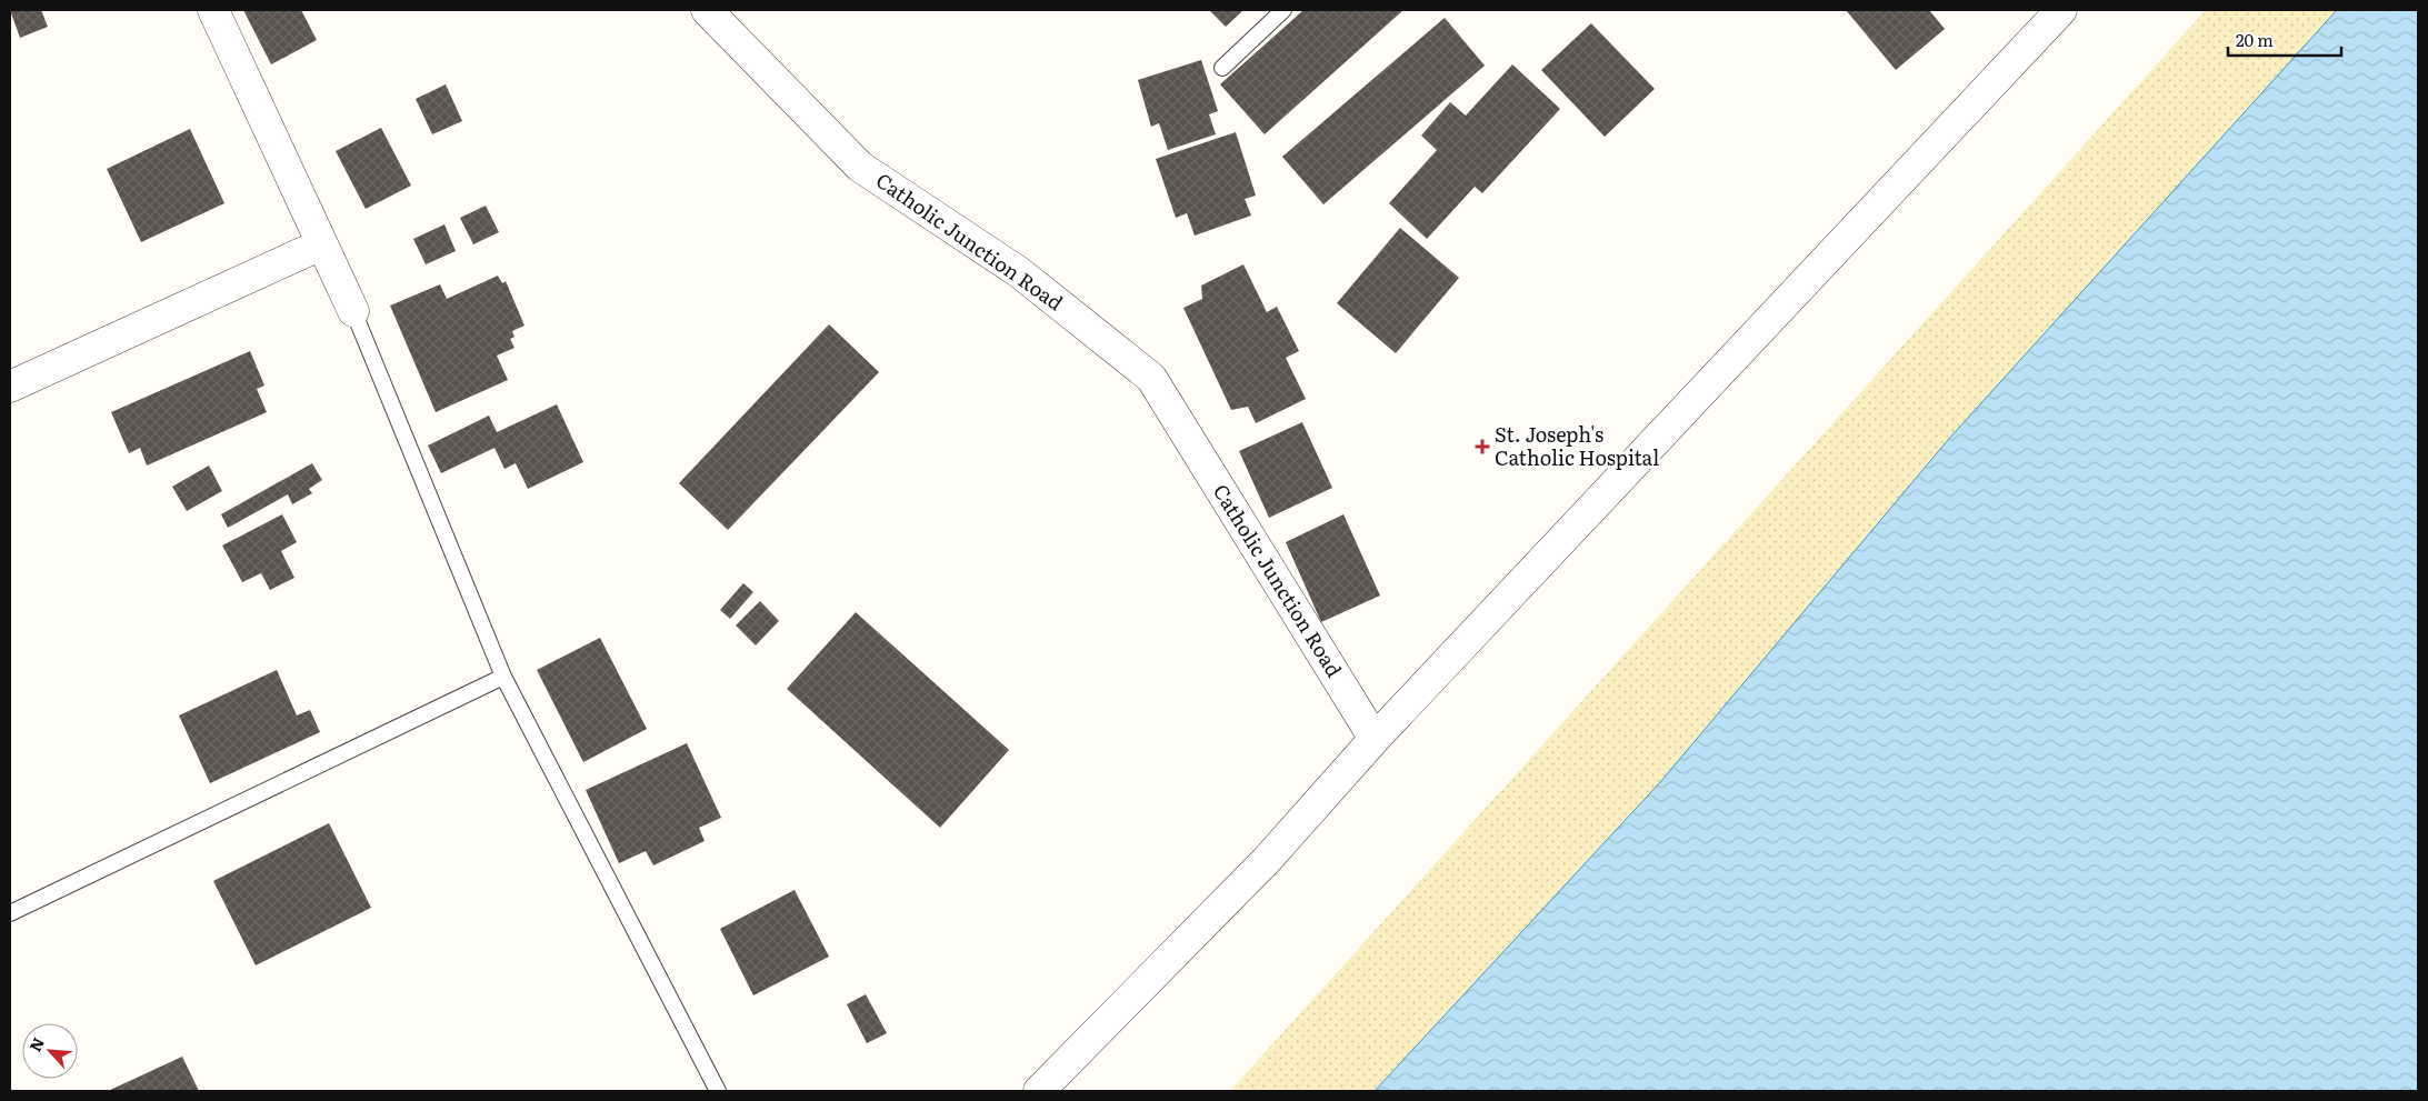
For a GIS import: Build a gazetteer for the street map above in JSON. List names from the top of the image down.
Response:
{
  "streets": {
    "street": ["Catholic Junction Road"]
  },
  "places": {
    "health": ["St. Joseph's Catholic Hospital"]
  },
  "scale_bar": "20 m",
  "north": "top left"
}
